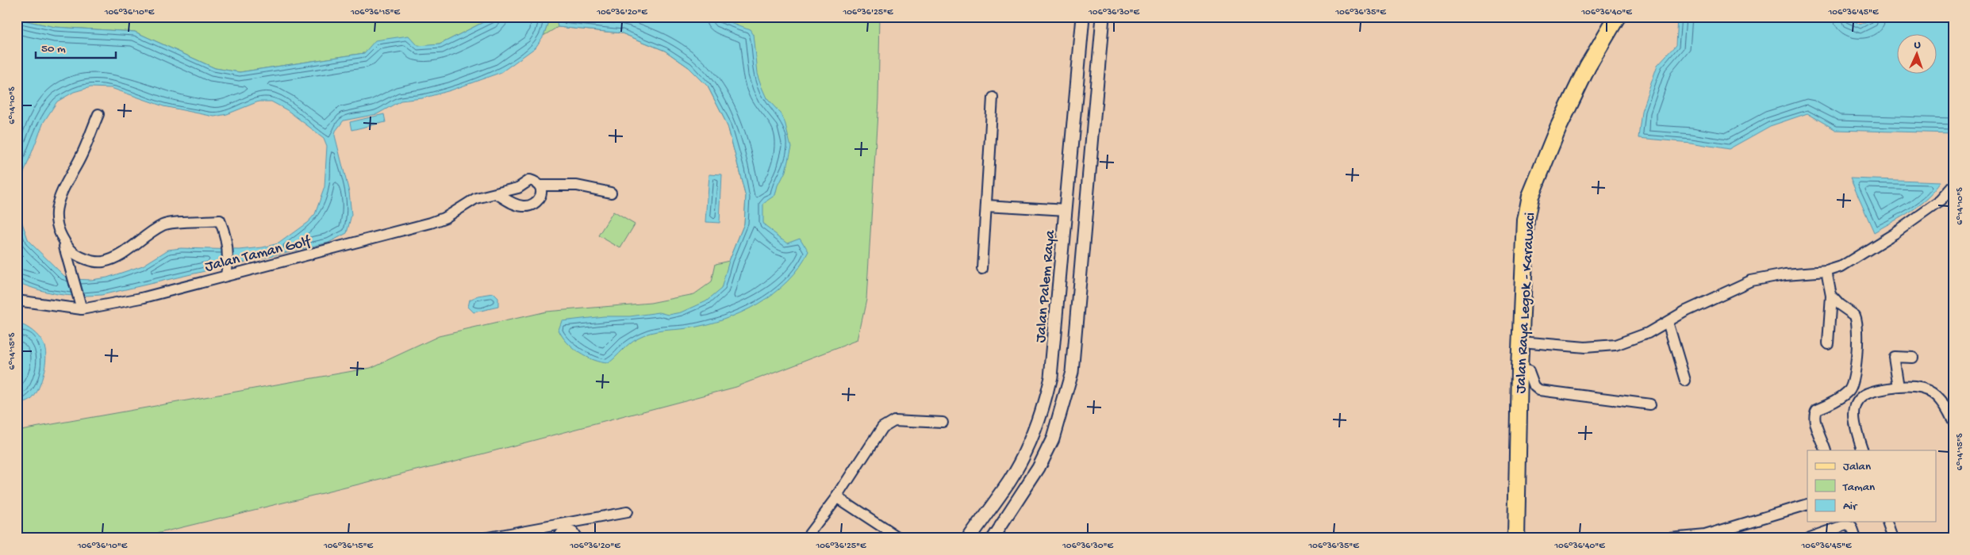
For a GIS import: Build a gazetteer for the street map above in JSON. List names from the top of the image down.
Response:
{
  "streets": {
    "main road": ["Jalan Raya Legok - Karawaci"],
    "street": ["Jalan Taman Golf", "Jalan Palem Raya"]
  },
  "legend": ["Jalan", "Taman", "Air"],
  "scale_bar": "50 m",
  "north": "top",
  "coordinates": [
    "106°36'10\"E",
    "106°36'15\"E",
    "106°36'20\"E",
    "106°36'25\"E",
    "106°36'30\"E",
    "106°36'35\"E",
    "106°36'40\"E",
    "106°36'45\"E",
    "6°14'10\"S",
    "6°14'15\"S"
  ]
}
